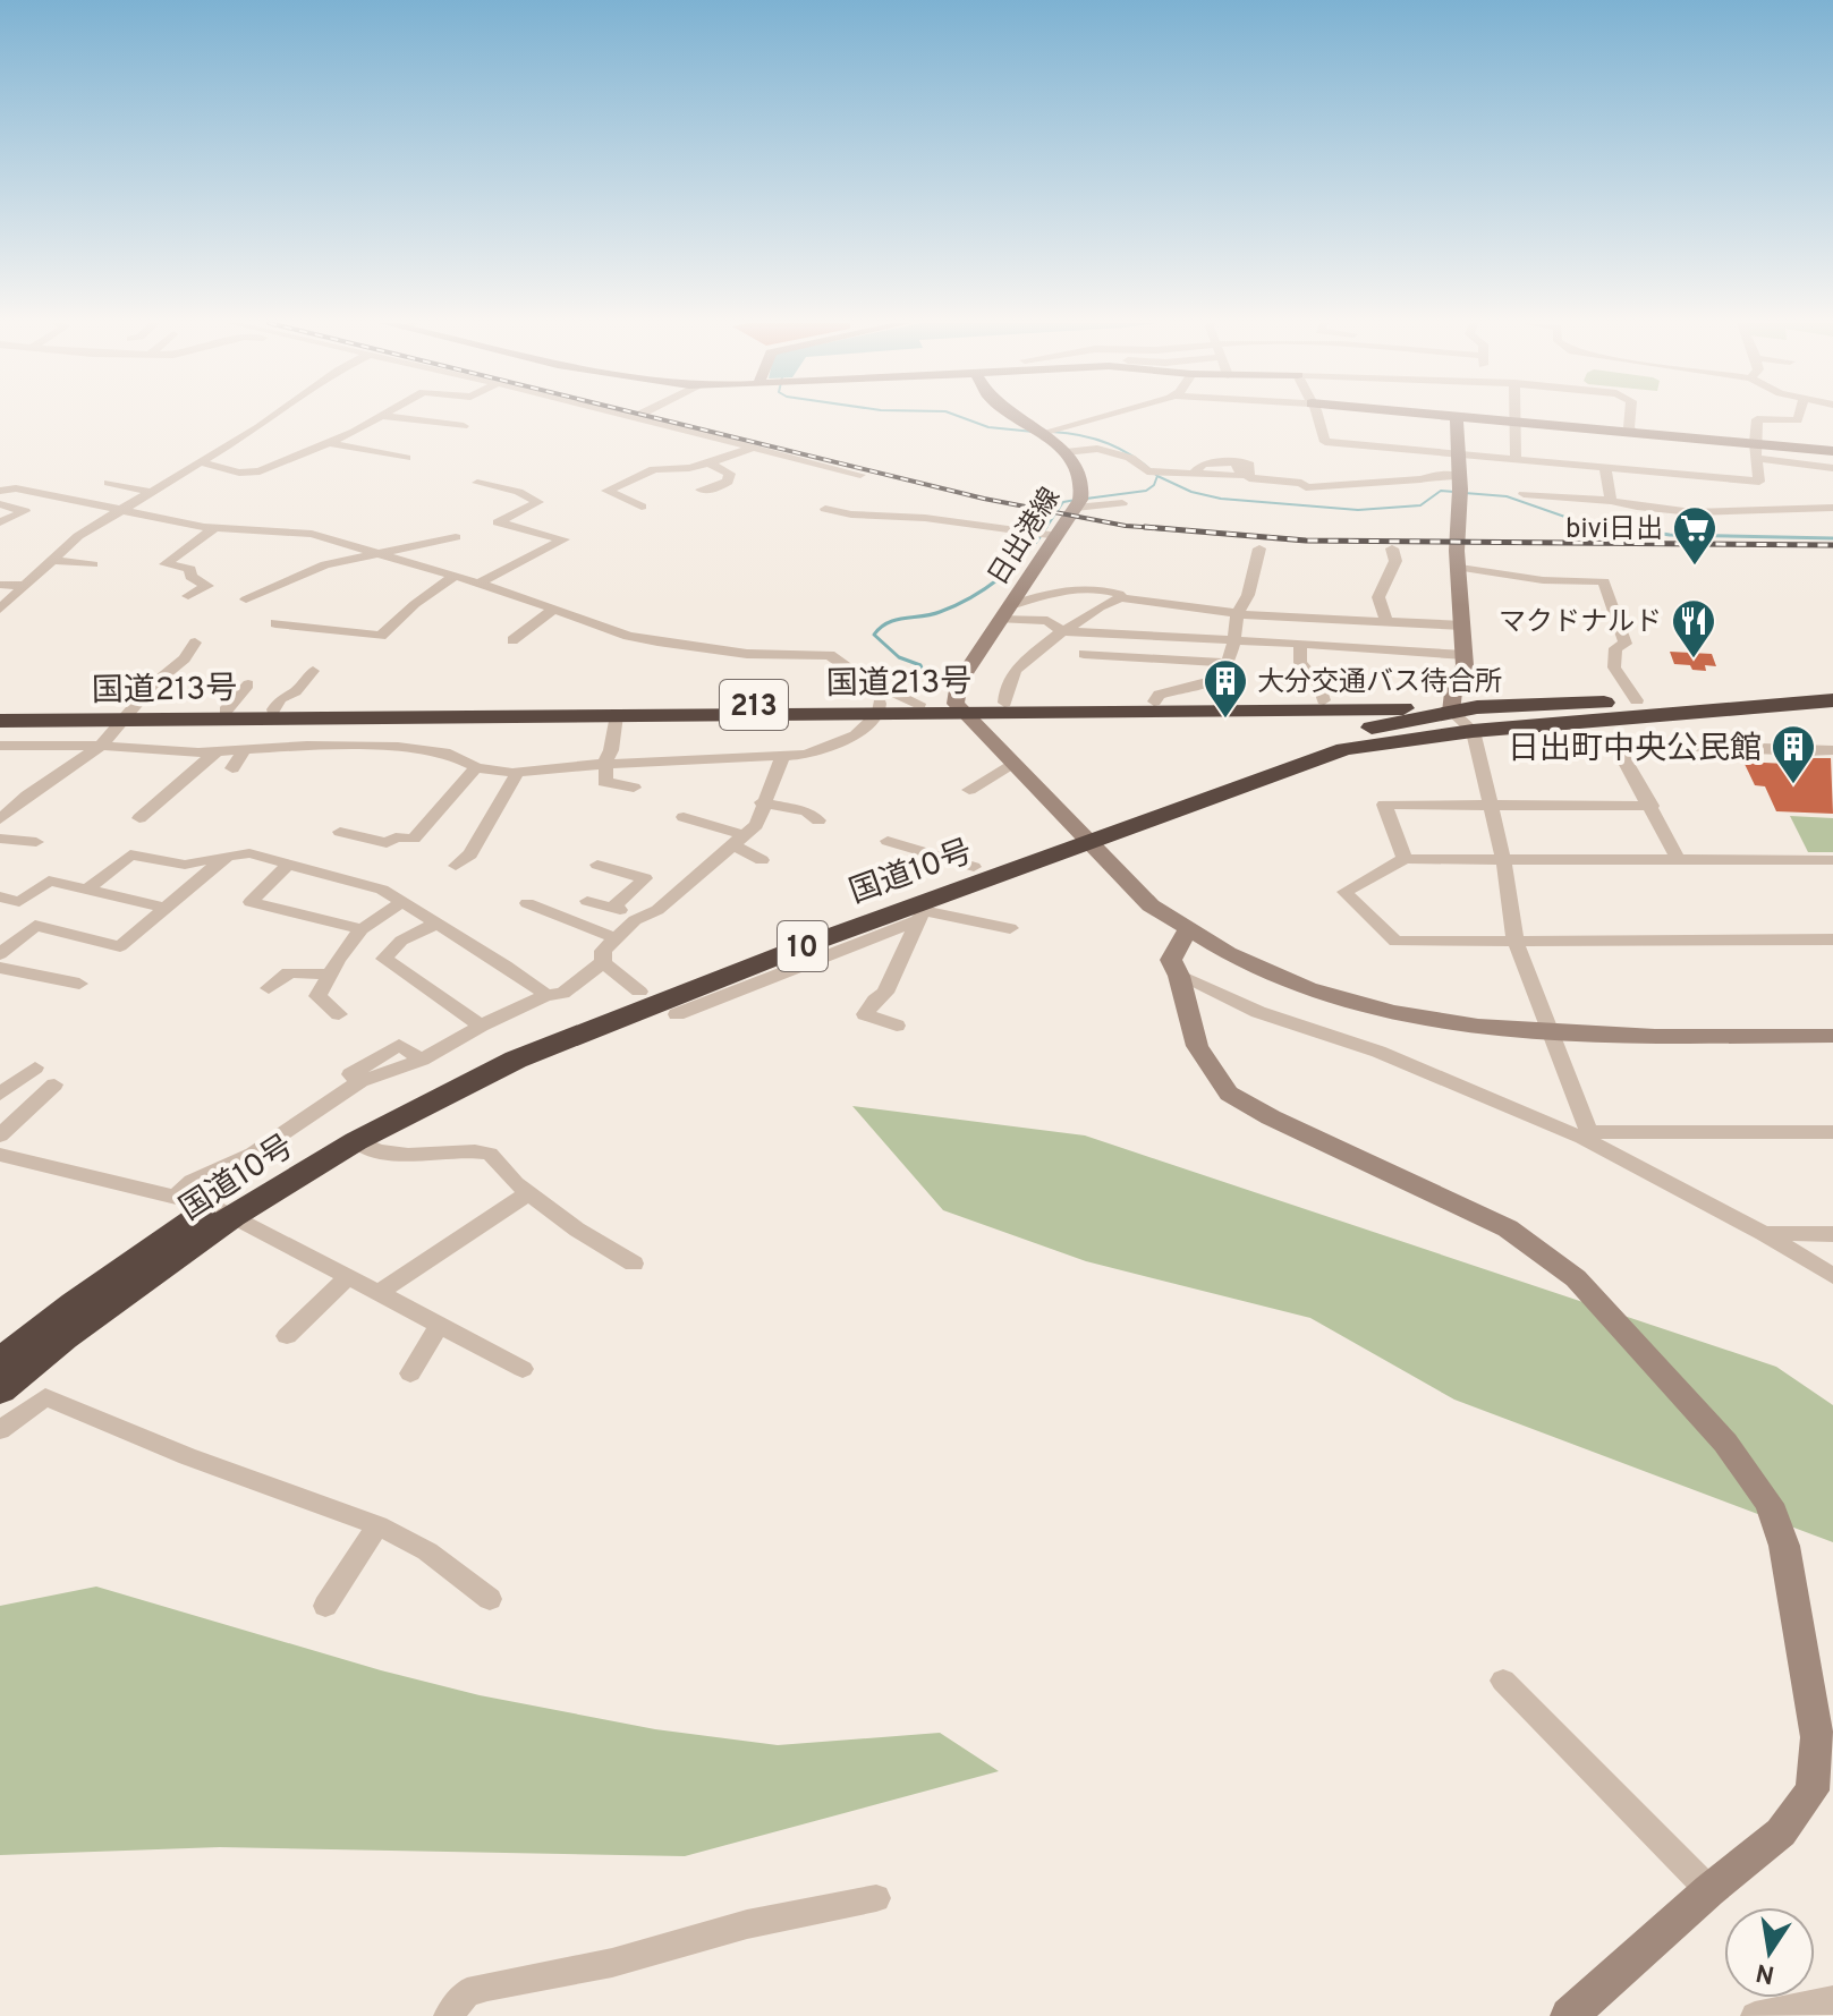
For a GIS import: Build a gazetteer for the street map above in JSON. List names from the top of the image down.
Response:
{
  "streets": {
    "highway": [
      "国道213号",
      "213",
      "国道10号",
      "10"
    ],
    "street": ["日出港線"]
  },
  "crossings": [
    ["日出港線", "国道213号"],
    ["国道213号", "国道10号"]
  ],
  "places": {
    "supermarket": ["bivi日出"],
    "restaurant": ["マクドナルド"],
    "building": ["大分交通バス待合所", "日出町中央公民館"]
  },
  "north": "bottom"
}
